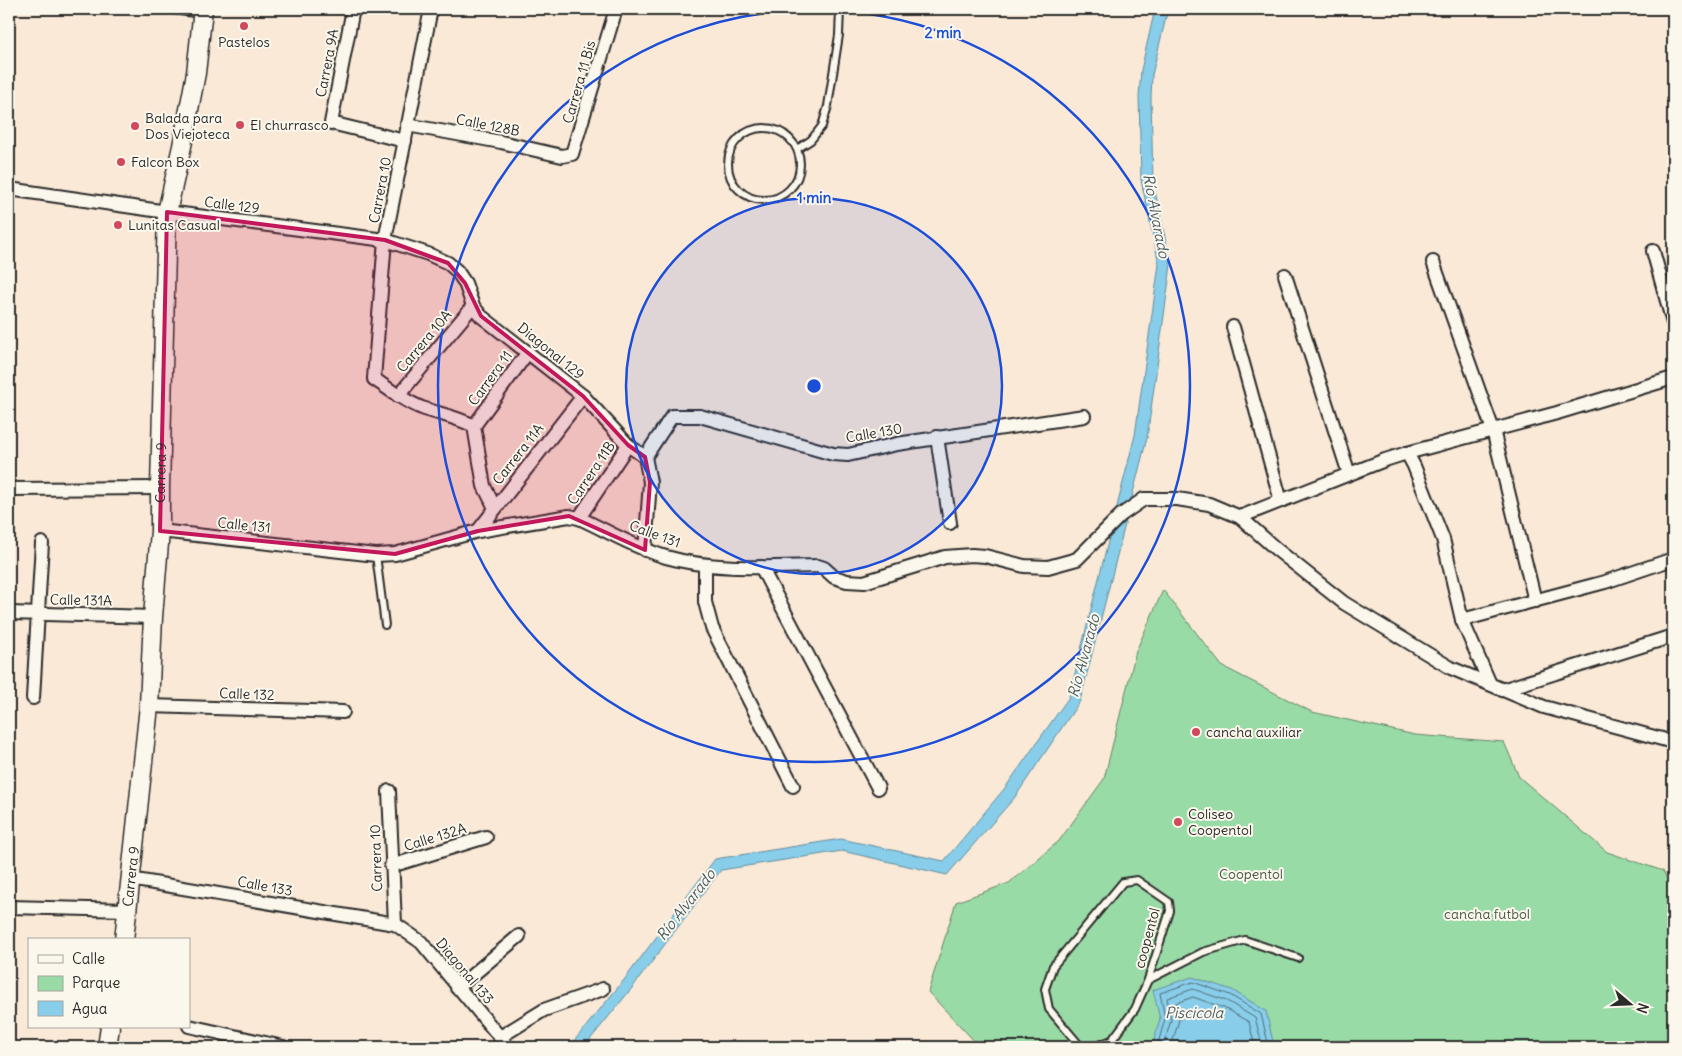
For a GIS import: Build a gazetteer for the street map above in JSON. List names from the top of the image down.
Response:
{
  "streets": {
    "street": [
      "Carrera 9A",
      "Carrera 11 Bis",
      "Calle 128B",
      "Carrera 10",
      "Calle 129",
      "Carrera 10A",
      "Diagonal 129",
      "Carrera 11",
      "Calle 130",
      "Carrera 11A",
      "Carrera 9",
      "Carrera 11B",
      "Calle 131",
      "Calle 131A",
      "Calle 132",
      "Calle 132A",
      "Calle 133",
      "Diagonal 133"
    ],
    "lane": ["coopentol"]
  },
  "crossings": [
    ["Carrera 9A", "Carrera 10"],
    ["Carrera 11 Bis", "Calle 128B"],
    ["Calle 128B", "Carrera 10"],
    ["Carrera 10", "Calle 129"],
    ["Carrera 10", "Carrera 10A"],
    ["Carrera 10", "Calle 132A"],
    ["Carrera 10", "Calle 133"],
    ["Carrera 10", "Diagonal 133"],
    ["Calle 129", "Diagonal 129"],
    ["Calle 129", "Carrera 9"],
    ["Carrera 10A", "Diagonal 129"],
    ["Diagonal 129", "Carrera 11"],
    ["Diagonal 129", "Calle 130"],
    ["Diagonal 129", "Carrera 11A"],
    ["Diagonal 129", "Carrera 11B"],
    ["Carrera 11", "Carrera 11A"],
    ["Carrera 11A", "Calle 131"],
    ["Carrera 9", "Calle 131"],
    ["Carrera 9", "Calle 131A"],
    ["Carrera 9", "Calle 132"],
    ["Carrera 9", "Calle 133"],
    ["Carrera 11B", "Calle 131"],
    ["Calle 133", "Diagonal 133"]
  ],
  "water": ["Río Alvarado", "Piscicola"],
  "parks": ["Coopentol", "cancha futbol"],
  "places": [
    "Pastelos",
    "El churrasco",
    "Balada para Dos Viejoteca",
    "Falcon Box",
    "Lunitas Casual",
    "cancha auxiliar",
    "Coliseo Coopentol"
  ],
  "legend": ["Calle", "Parque", "Agua"],
  "north": "right",
  "rings": ["2 min", "1 min"]
}
